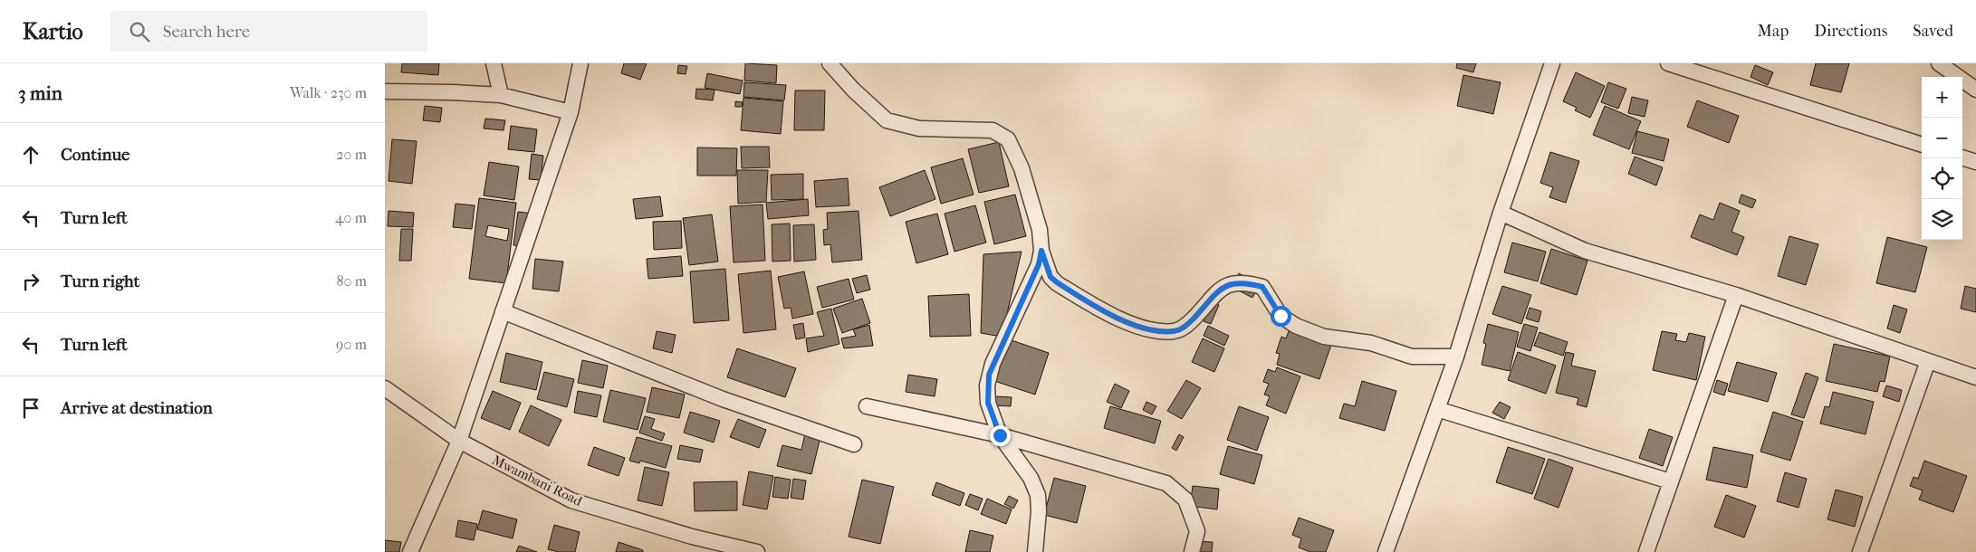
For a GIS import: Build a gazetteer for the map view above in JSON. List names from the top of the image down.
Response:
{
  "streets": {
    "street": ["Mwambani Road"]
  },
  "page": {
    "header": "Kartio",
    "search": "Search here",
    "nav": ["Map", "Directions", "Saved"],
    "heading": ["3 min", "Walk · 230 m"],
    "map_buttons": ["+", "−"],
    "list": [
      ["Continue", "20 m"],
      ["Turn left", "40 m"],
      ["Turn right", "80 m"],
      ["Turn left", "90 m"],
      "Arrive at destination"
    ]
  }
}
